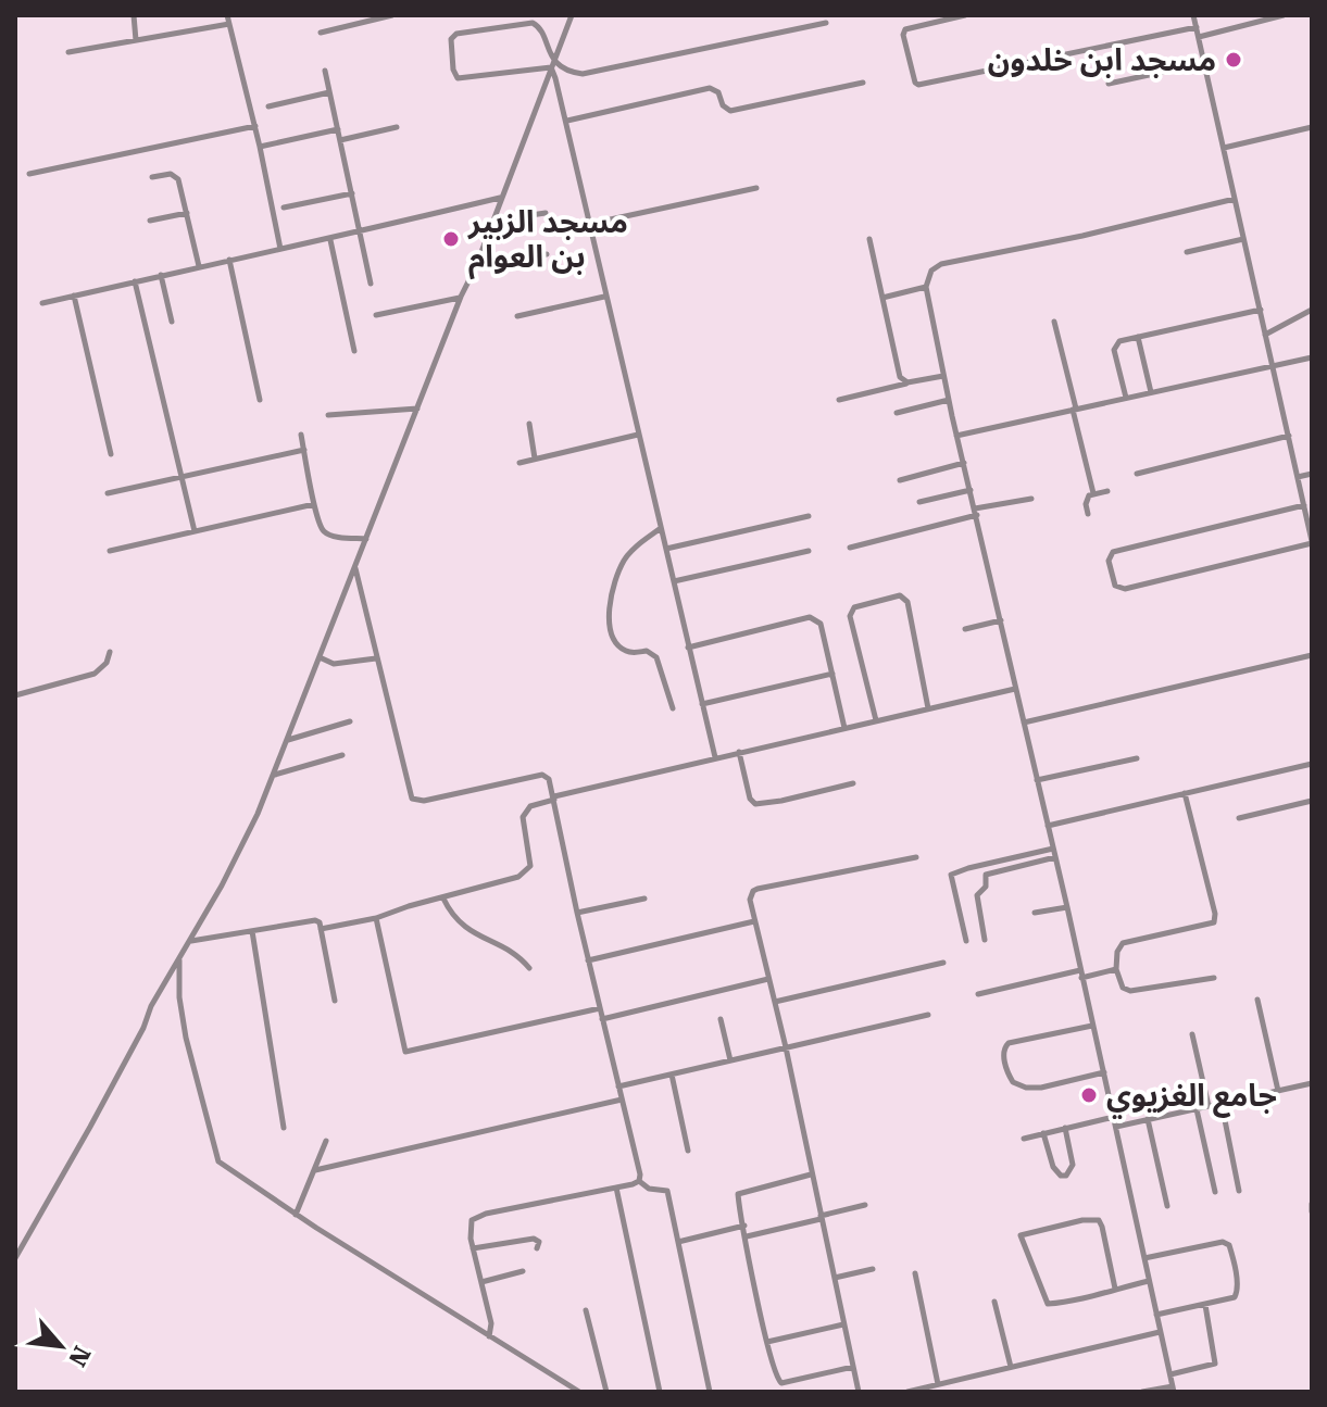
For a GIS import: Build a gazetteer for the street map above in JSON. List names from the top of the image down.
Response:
{
  "places": ["مسجد ابن خلدون", "مسجد الزبير بن العوام", "جامع الغزيوي"],
  "north": "bottom right"
}
